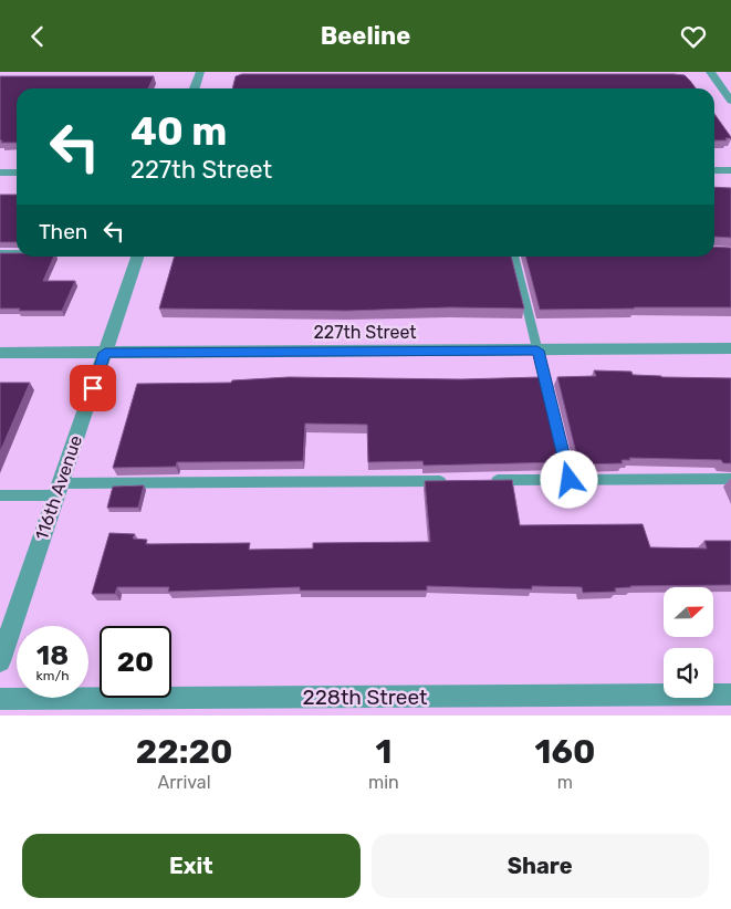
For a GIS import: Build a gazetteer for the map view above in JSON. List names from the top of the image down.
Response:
{
  "streets": {
    "street": ["227th Street", "116th Avenue", "228th Street"]
  },
  "crossings": [
    ["227th Street", "116th Avenue"]
  ],
  "north": "right",
  "page": {
    "header": "Beeline",
    "turn": ["40 m", "227th Street"],
    "then": "Then",
    "speed": "18 km/h",
    "limit": "20",
    "eta": [
      "22:20",
      "Arrival",
      "1",
      "min",
      "160",
      "m"
    ],
    "buttons": ["Exit", "Share"]
  }
}
